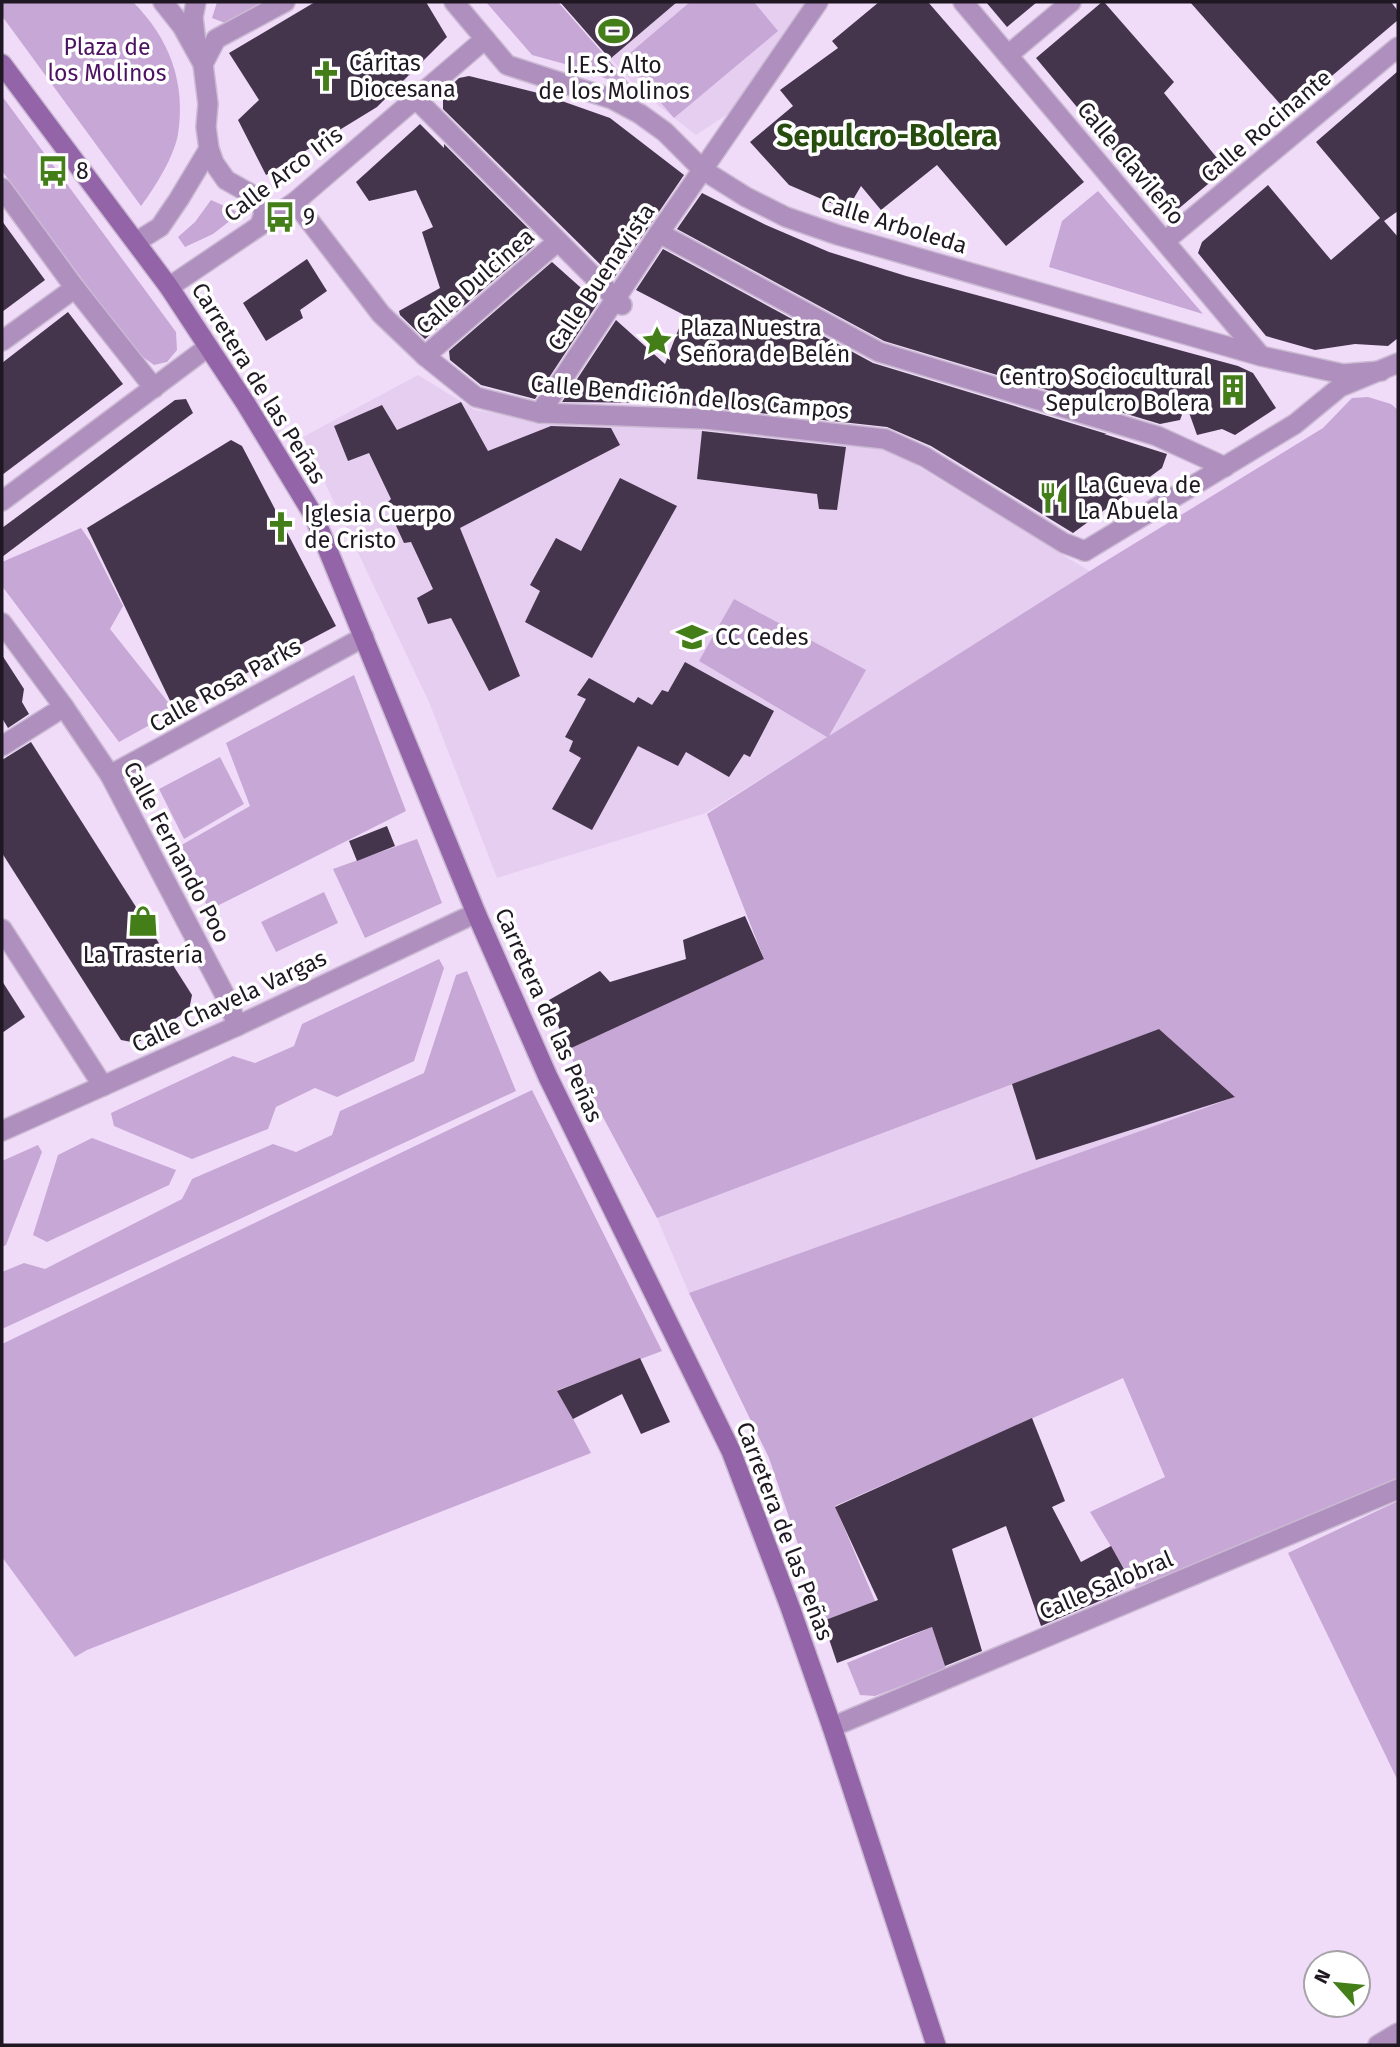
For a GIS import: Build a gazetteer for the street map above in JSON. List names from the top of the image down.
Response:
{
  "streets": {
    "main road": ["Carretera de las Peñas"],
    "street": [
      "Calle Rocinante",
      "Calle Clavileño",
      "Calle Arco Iris",
      "Calle Arboleda",
      "Calle Buenavista",
      "Calle Dulcinea",
      "Calle Bendición de los Campos",
      "Calle Rosa Parks",
      "Calle Fernando Poo",
      "Calle Chavela Vargas",
      "Calle Salobral"
    ]
  },
  "crossings": [
    ["Calle Rocinante", "Calle Clavileño"],
    ["Calle Clavileño", "Calle Arboleda"],
    ["Calle Arco Iris", "Calle Arboleda"],
    ["Calle Arco Iris", "Carretera de las Peñas"],
    ["Calle Arco Iris", "Calle Bendición de los Campos"],
    ["Calle Arboleda", "Calle Buenavista"],
    ["Calle Arboleda", "Calle Bendición de los Campos"],
    ["Calle Buenavista", "Calle Bendición de los Campos"],
    ["Calle Dulcinea", "Calle Bendición de los Campos"],
    ["Carretera de las Peñas", "Calle Rosa Parks"],
    ["Carretera de las Peñas", "Calle Chavela Vargas"],
    ["Carretera de las Peñas", "Calle Salobral"],
    ["Calle Rosa Parks", "Calle Fernando Poo"],
    ["Calle Fernando Poo", "Calle Chavela Vargas"]
  ],
  "districts": ["Sepulcro-Bolera"],
  "parks": ["Plaza de los Molinos"],
  "places": {
    "sports": ["I.E.S. Alto de los Molinos"],
    "church": ["Cáritas Diocesana", "Iglesia Cuerpo de Cristo"],
    "bus stop": ["8", "9"],
    "place": ["Plaza Nuestra Señora de Belén"],
    "building": ["Centro Sociocultural Sepulcro Bolera"],
    "restaurant": ["La Cueva de La Abuela"],
    "school or university": ["CC Cedes"],
    "shop": ["La Trastería"]
  },
  "north": "top left"
}
